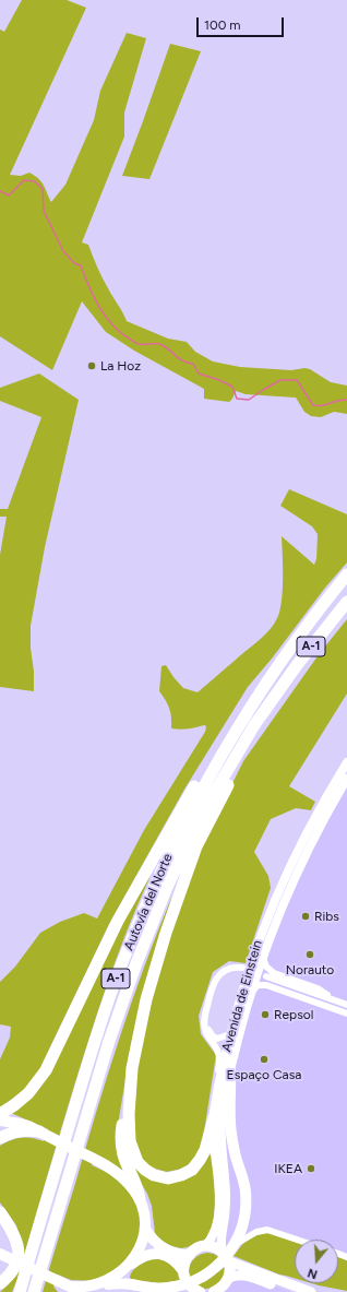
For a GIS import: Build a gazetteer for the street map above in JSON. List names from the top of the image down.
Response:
{
  "streets": {
    "highway": ["A-1", "Autovía del Norte"],
    "street": ["Avenida de Einstein"]
  },
  "places": [
    "La Hoz",
    "Ribs",
    "Norauto",
    "Repsol",
    "Espaço Casa",
    "IKEA"
  ],
  "scale_bar": "100 m",
  "north": "bottom"
}
